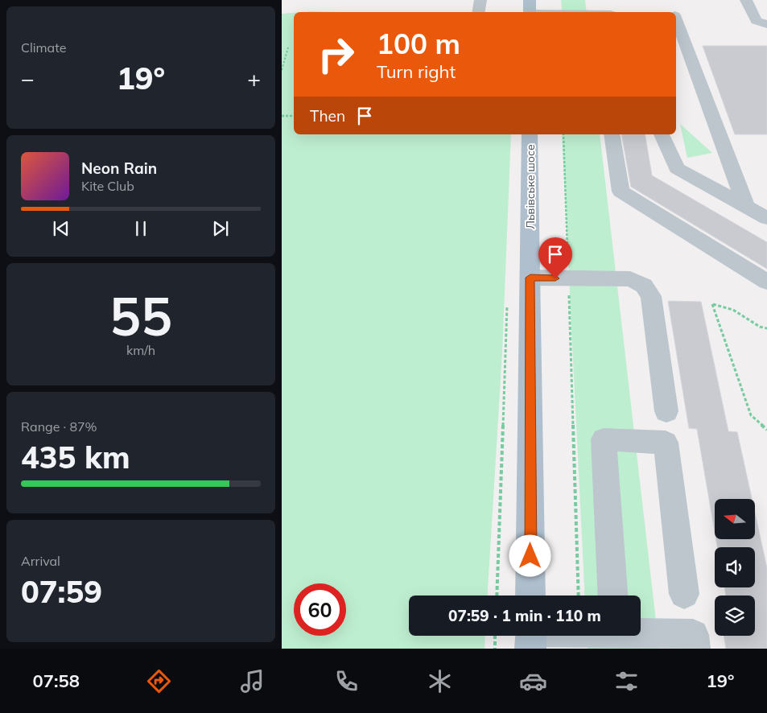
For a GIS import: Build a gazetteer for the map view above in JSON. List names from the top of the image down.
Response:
{
  "streets": {
    "main road": ["Львівське шосе"]
  },
  "north": "left",
  "page": {
    "tile": [
      "Climate",
      ["55", "km/h"],
      ["Range · 87%", "435 km"],
      ["Arrival", "07:59"]
    ],
    "turn": ["100 m", "Turn right"],
    "heat": ["−", "19°", "+"],
    "then": "Then",
    "song": ["Neon Rain", "Kite Club"],
    "limit": "60",
    "trip": "07:59 · 1 min · 110 m",
    "tabs": ["07:58", "19°"]
  }
}
